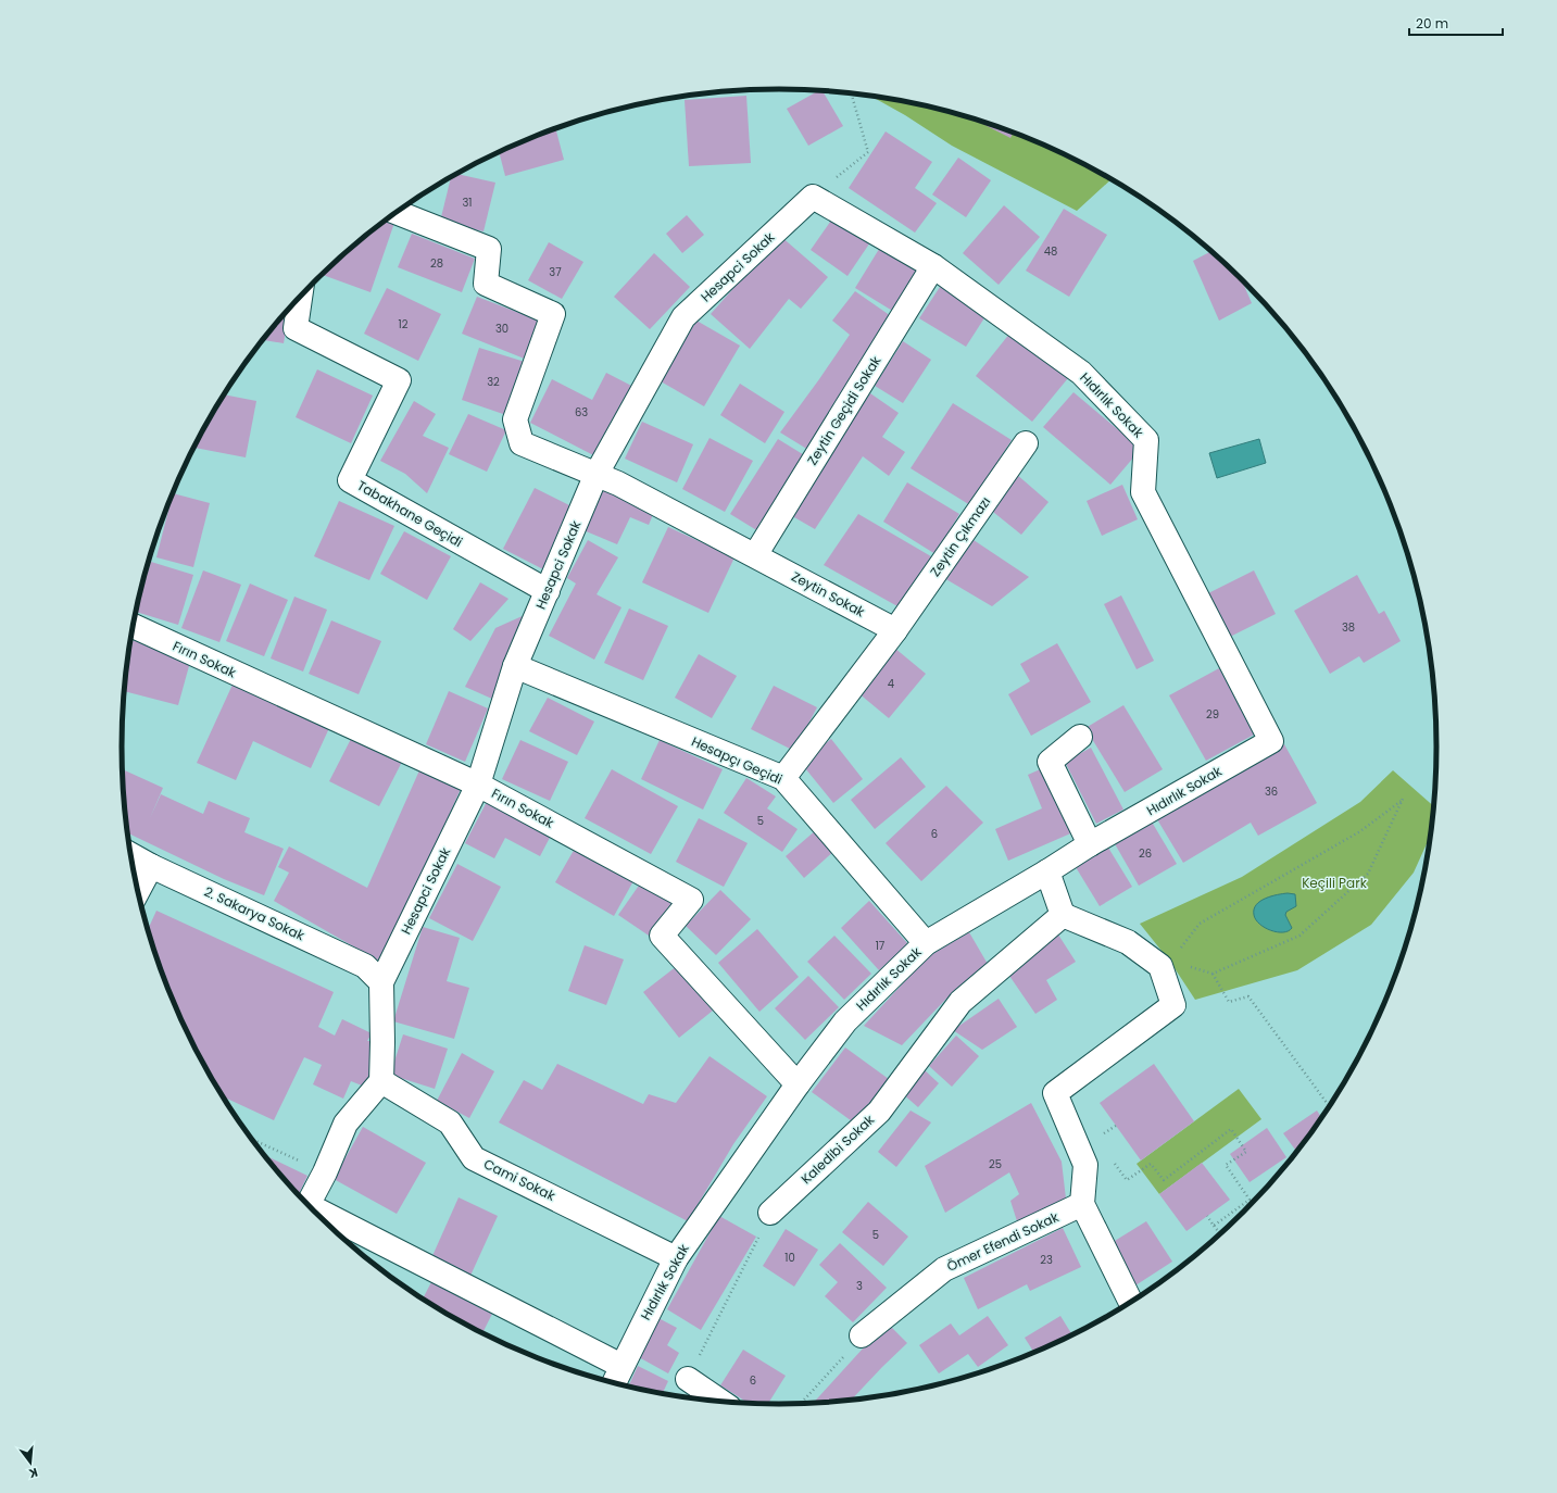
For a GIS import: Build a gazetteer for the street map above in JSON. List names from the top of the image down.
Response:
{
  "streets": {
    "street": [
      "Hesapci Sokak",
      "Hıdırlık Sokak",
      "Zeytin Geçidi Sokak",
      "Tabakhane Geçidi",
      "Zeytin Çıkmazı",
      "Zeytin Sokak",
      "Fırın Sokak",
      "Hesapçı Geçidi",
      "2. Sakarya Sokak",
      "Kaledibi Sokak",
      "Cami Sokak",
      "Ömer Efendi Sokak"
    ]
  },
  "crossings": [
    ["Hesapci Sokak", "Hıdırlık Sokak"],
    ["Hesapci Sokak", "Tabakhane Geçidi"],
    ["Hesapci Sokak", "Zeytin Sokak"],
    ["Hesapci Sokak", "Fırın Sokak"],
    ["Hesapci Sokak", "Hesapçı Geçidi"],
    ["Hesapci Sokak", "2. Sakarya Sokak"],
    ["Hıdırlık Sokak", "Zeytin Geçidi Sokak"],
    ["Hıdırlık Sokak", "Fırın Sokak"],
    ["Hıdırlık Sokak", "Hesapçı Geçidi"],
    ["Hıdırlık Sokak", "Cami Sokak"],
    ["Zeytin Geçidi Sokak", "Zeytin Sokak"],
    ["Zeytin Çıkmazı", "Zeytin Sokak"]
  ],
  "parks": ["Keçili Park"],
  "house_numbers": [
    "31",
    "48",
    "28",
    "37",
    "12",
    "30",
    "32",
    "63",
    "38",
    "4",
    "29",
    "36",
    "5",
    "6",
    "26",
    "17",
    "25",
    "5",
    "10",
    "23",
    "3",
    "6"
  ],
  "scale_bar": "20 m",
  "north": "bottom"
}
